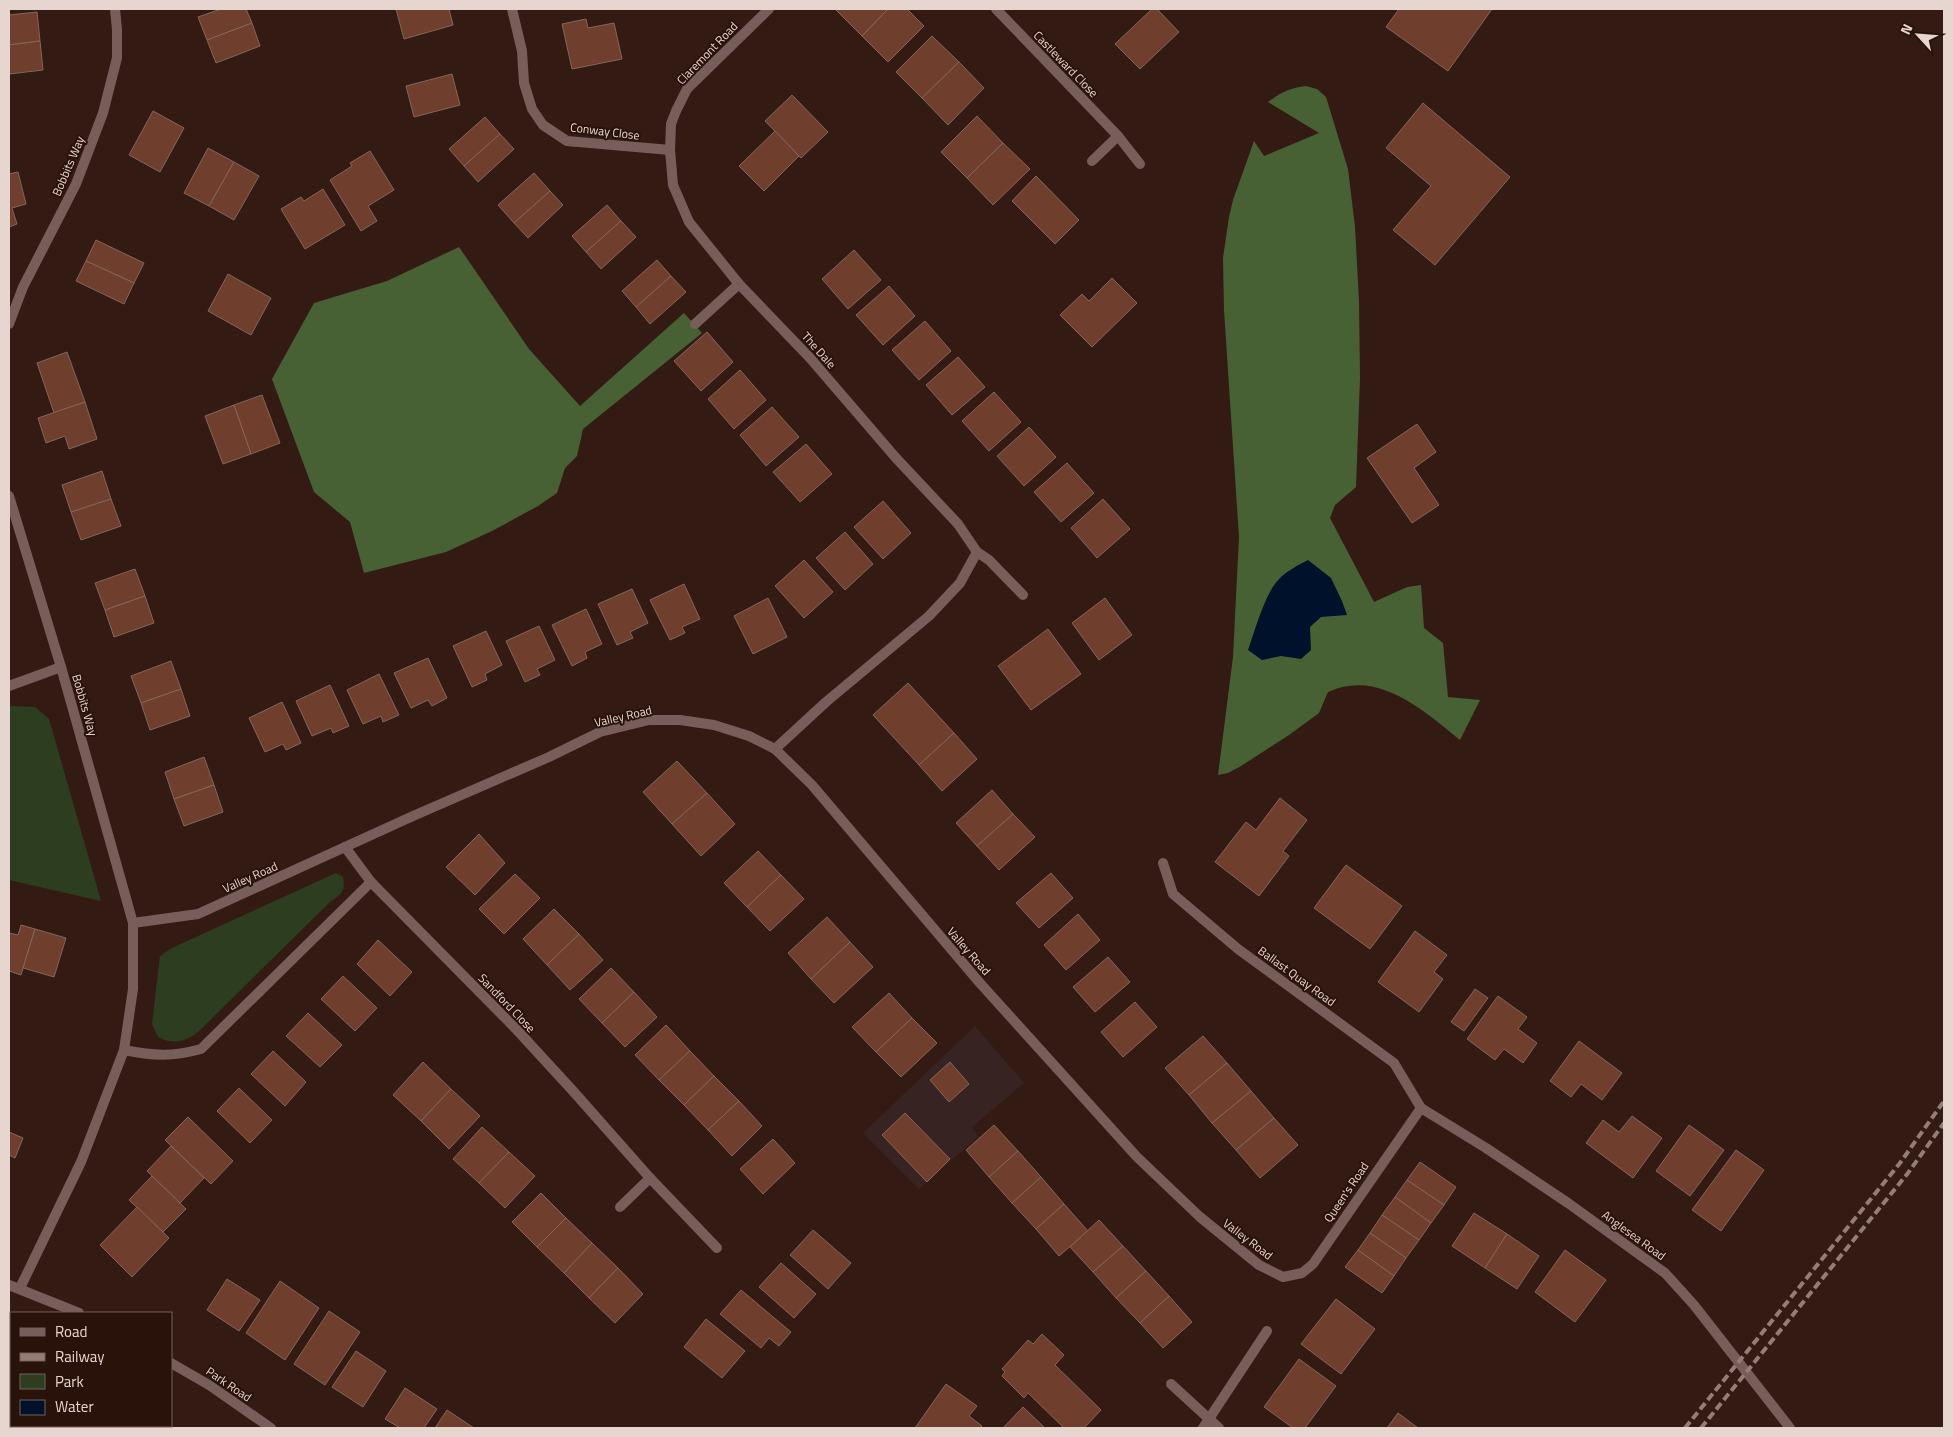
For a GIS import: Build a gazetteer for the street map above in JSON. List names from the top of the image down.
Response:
{
  "streets": {
    "street": [
      "Claremont Road",
      "Castleward Close",
      "Conway Close",
      "Bobbits Way",
      "The Dale",
      "Valley Road",
      "Ballast Quay Road",
      "Sandford Close",
      "Queen's Road",
      "Anglesea Road",
      "Park Road"
    ]
  },
  "crossings": [
    ["Claremont Road", "Conway Close"],
    ["Claremont Road", "The Dale"],
    ["Conway Close", "The Dale"],
    ["Bobbits Way", "Valley Road"],
    ["Valley Road", "Sandford Close"],
    ["Valley Road", "Queen's Road"],
    ["Ballast Quay Road", "Queen's Road"],
    ["Ballast Quay Road", "Anglesea Road"],
    ["Queen's Road", "Anglesea Road"]
  ],
  "legend": [
    "Road",
    "Railway",
    "Park",
    "Water"
  ],
  "north": "top left"
}
